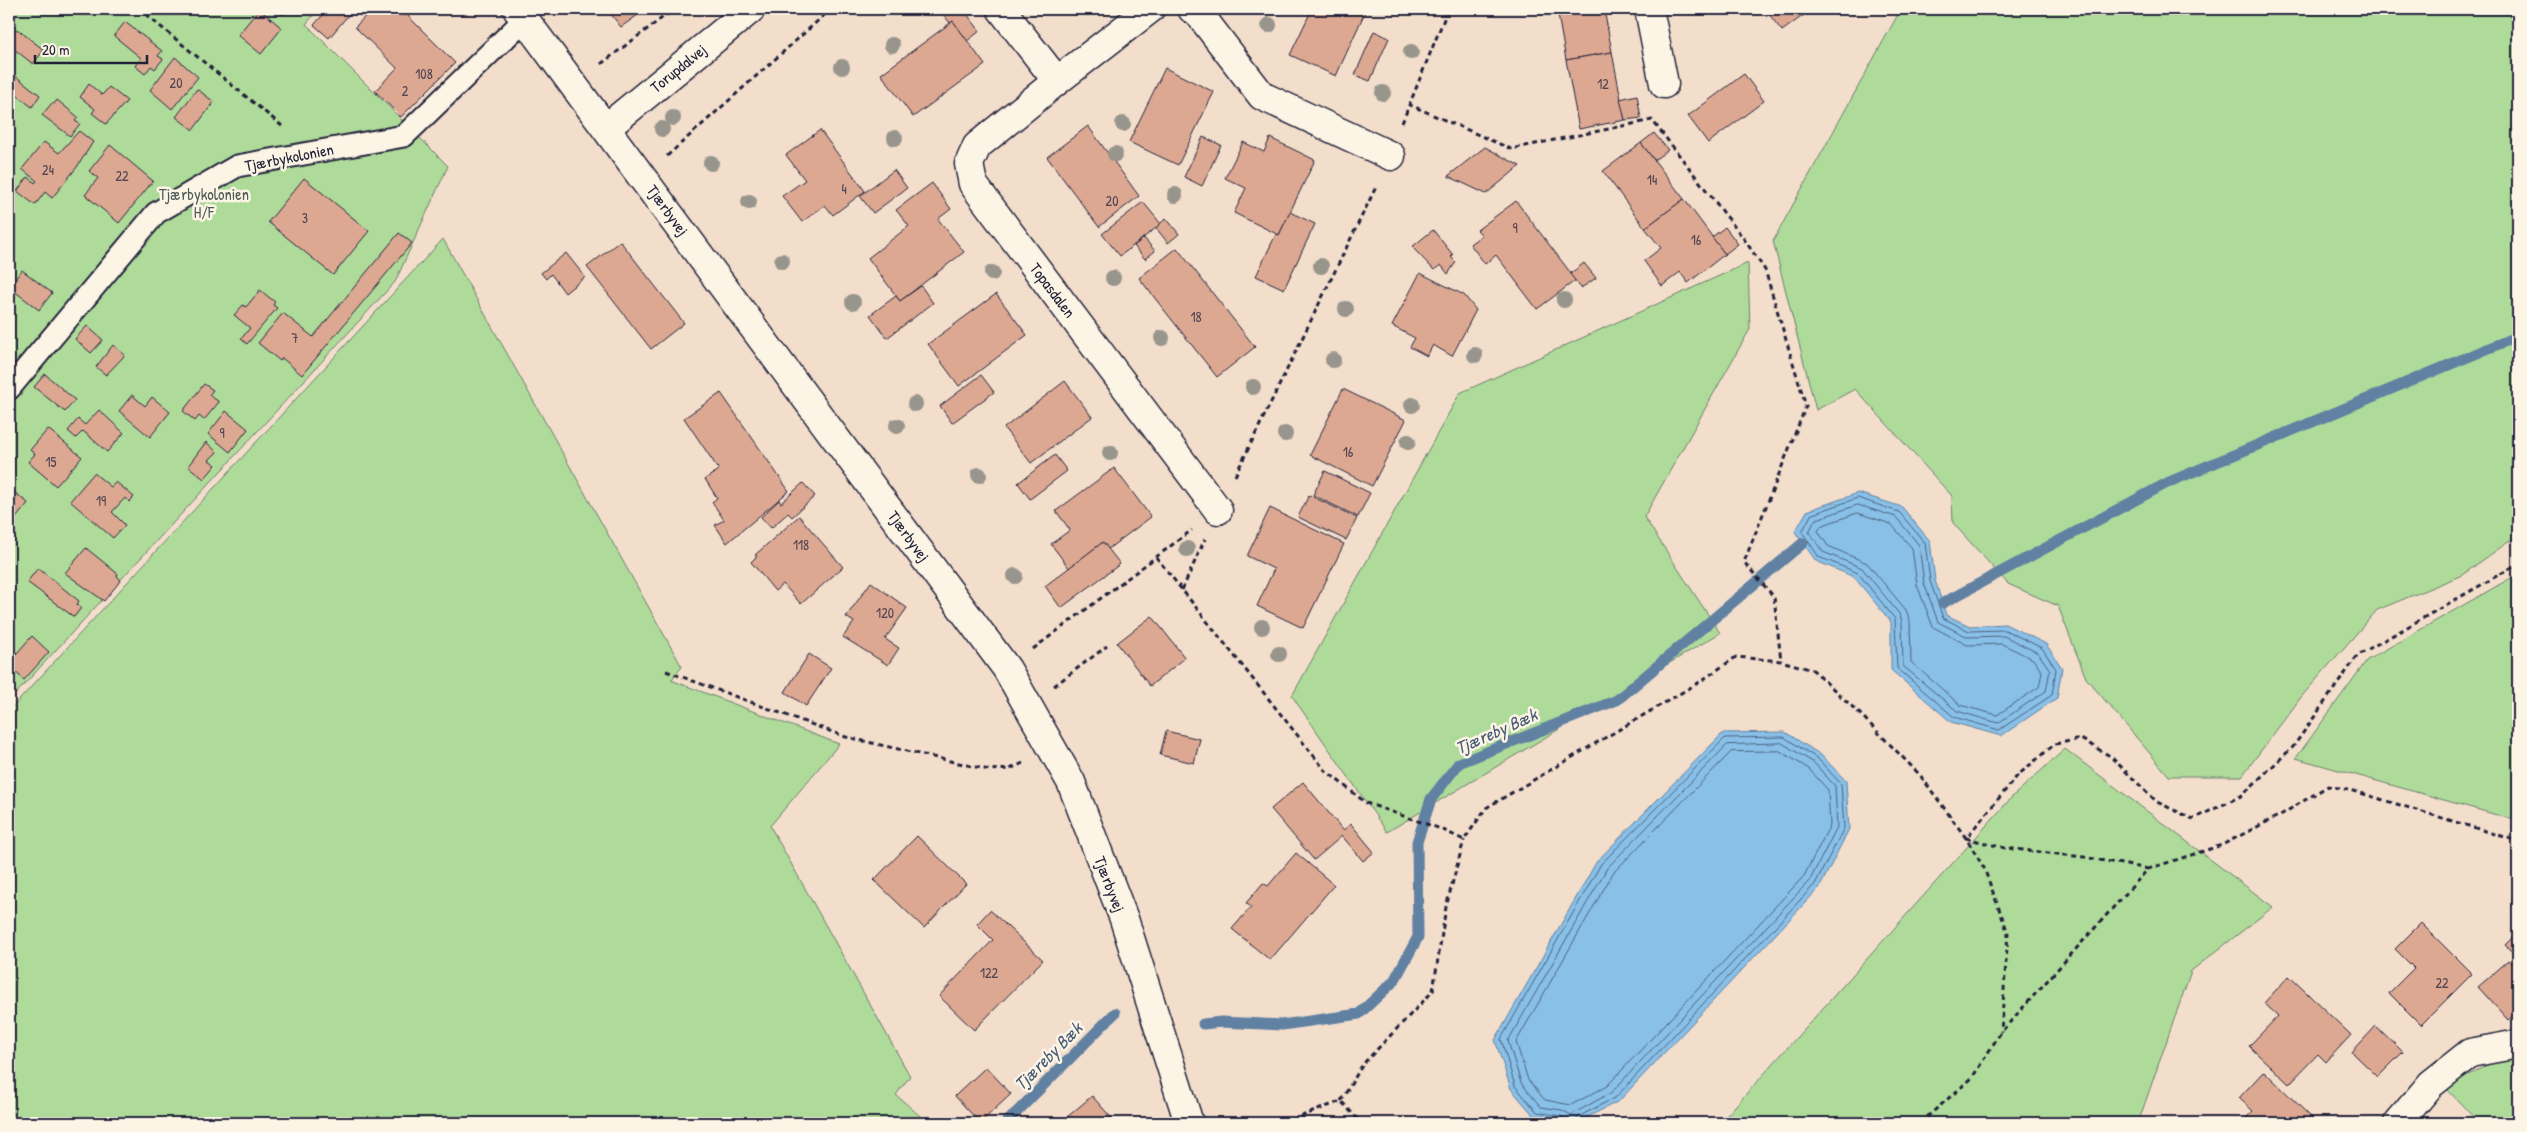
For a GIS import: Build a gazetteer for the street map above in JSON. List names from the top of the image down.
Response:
{
  "streets": {
    "street": ["Torupdalvej", "Tjærbyvej", "Topasdalen"],
    "lane": ["Tjærbykolonien"]
  },
  "crossings": [
    ["Torupdalvej", "Tjærbyvej"],
    ["Tjærbykolonien", "Tjærbyvej"]
  ],
  "water": ["Tjæreby Bæk"],
  "parks": ["Tjærbykolonien H/F"],
  "house_numbers": [
    "108",
    "20",
    "12",
    "2",
    "24",
    "22",
    "14",
    "4",
    "20",
    "3",
    "9",
    "16",
    "18",
    "7",
    "9",
    "16",
    "15",
    "19",
    "118",
    "120",
    "122",
    "22"
  ],
  "scale_bar": "20 m"
}
